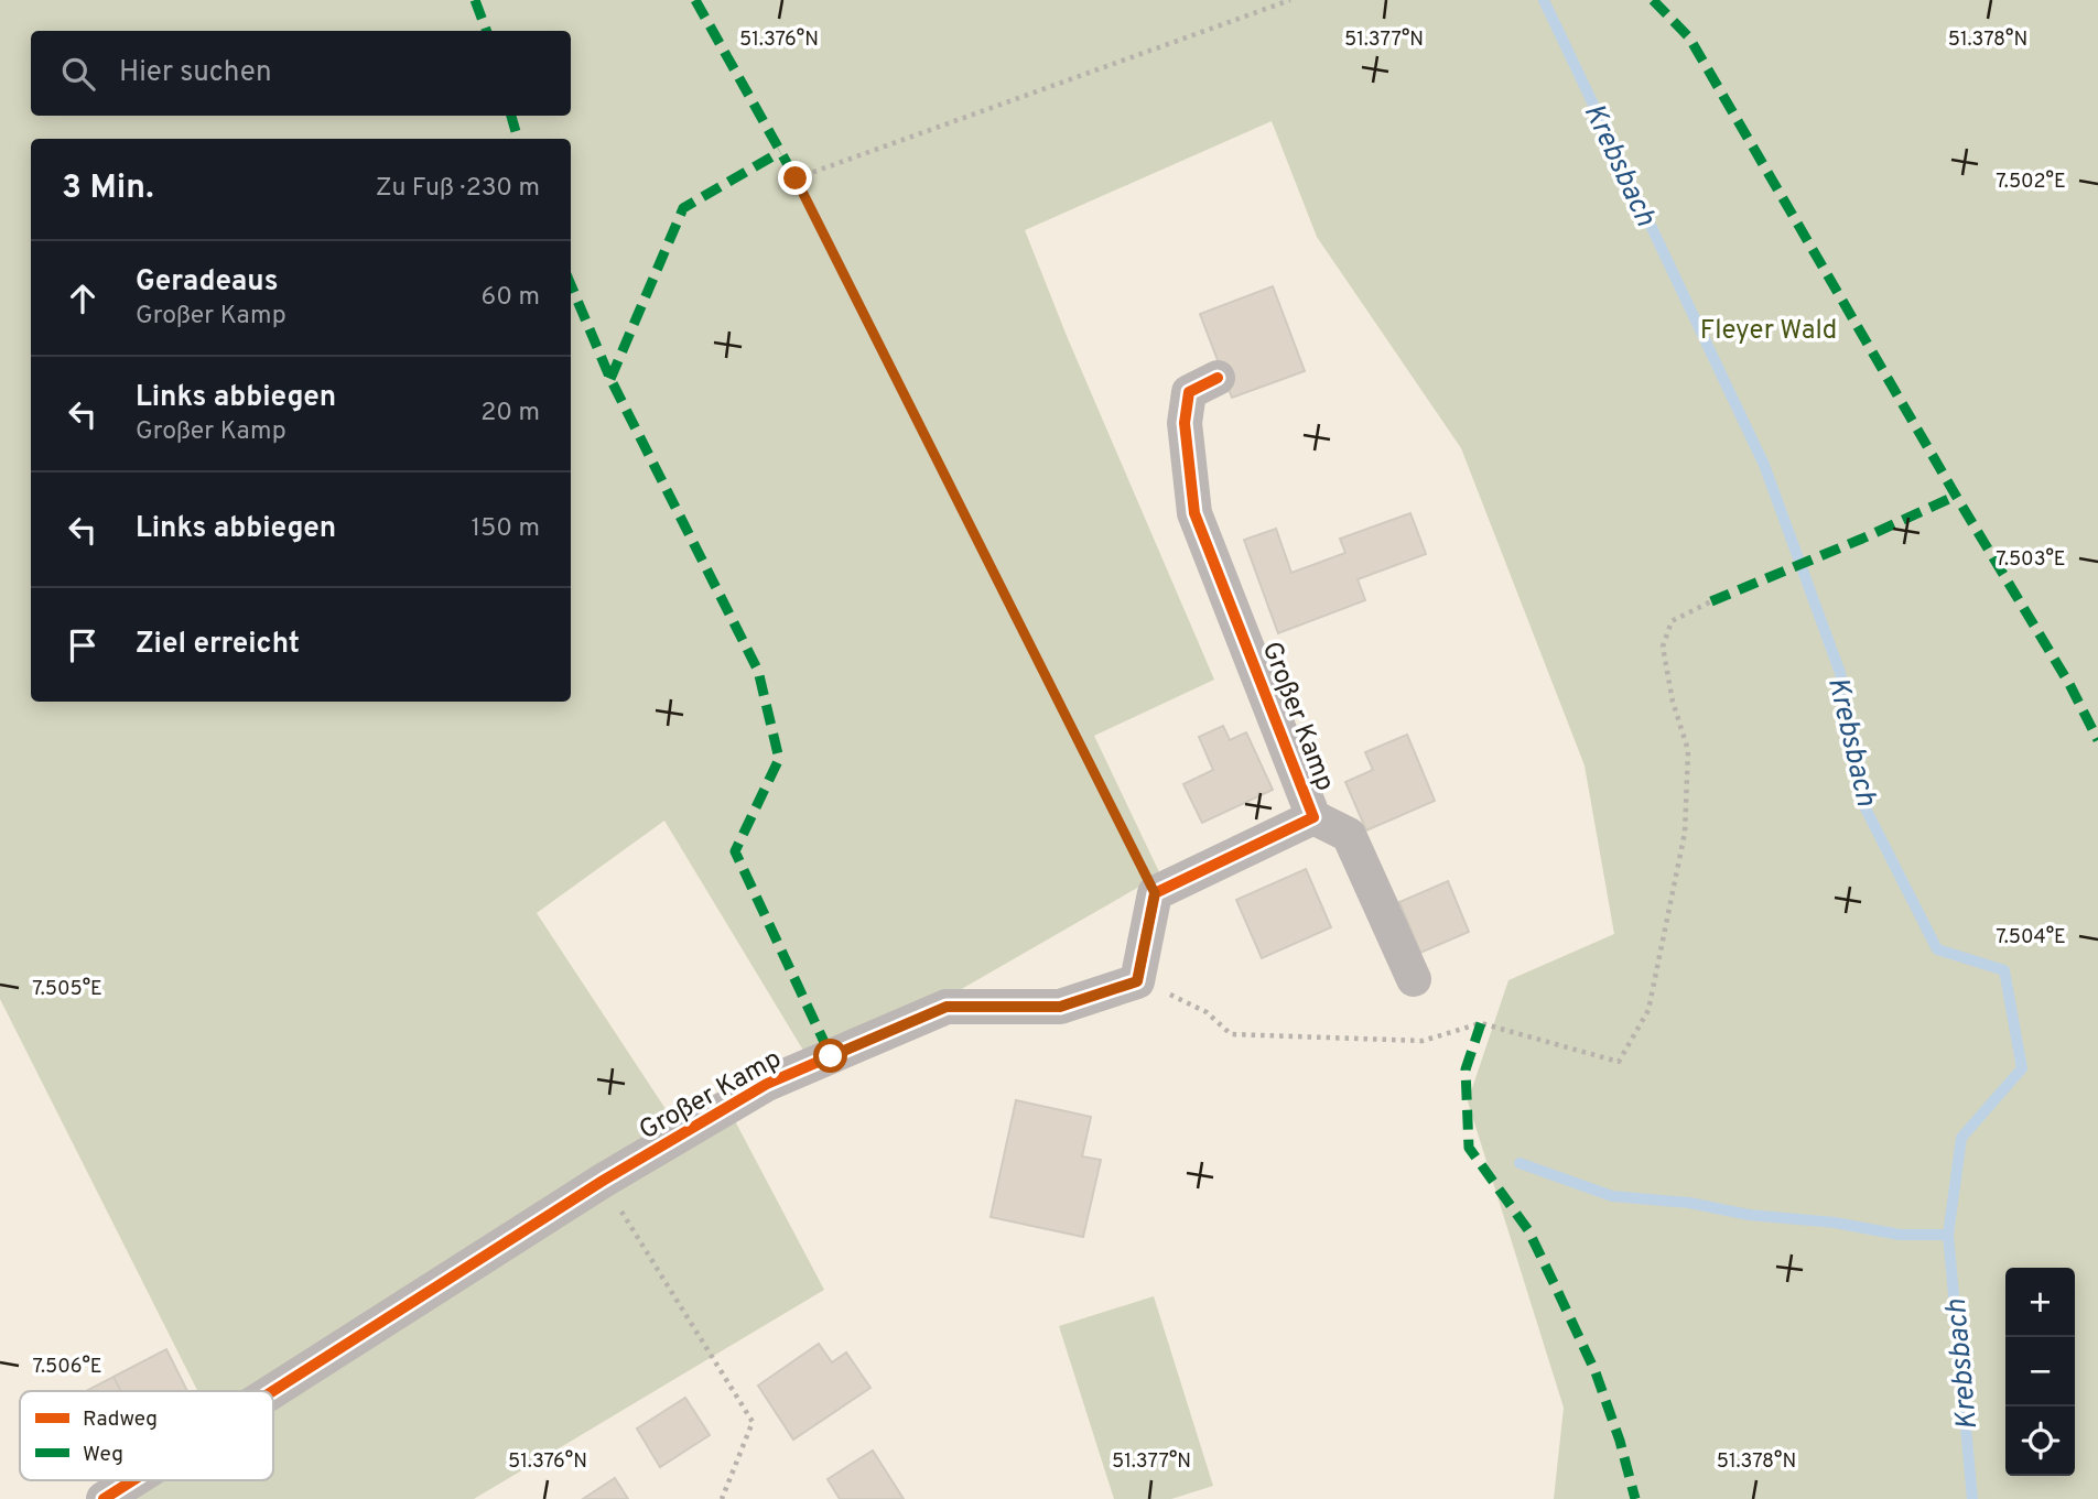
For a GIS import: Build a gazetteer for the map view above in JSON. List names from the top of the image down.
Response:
{
  "streets": {
    "street": ["Großer Kamp"]
  },
  "water": ["Krebsbach"],
  "parks": ["Fleyer Wald"],
  "legend": ["Radweg", "Weg"],
  "page": {
    "search": "Hier suchen",
    "heading": ["3 Min.", "Zu Fuß · 230 m"],
    "list": [
      ["Geradeaus", "Großer Kamp", "60 m"],
      ["Links abbiegen", "Großer Kamp", "20 m"],
      ["Links abbiegen", "150 m"],
      "Ziel erreicht"
    ],
    "map_buttons": ["+", "−"]
  },
  "coordinates": [
    "51.378°N",
    "51.376°N",
    "51.377°N",
    "7.502°E",
    "7.503°E",
    "7.504°E",
    "7.505°E",
    "7.506°E"
  ]
}
